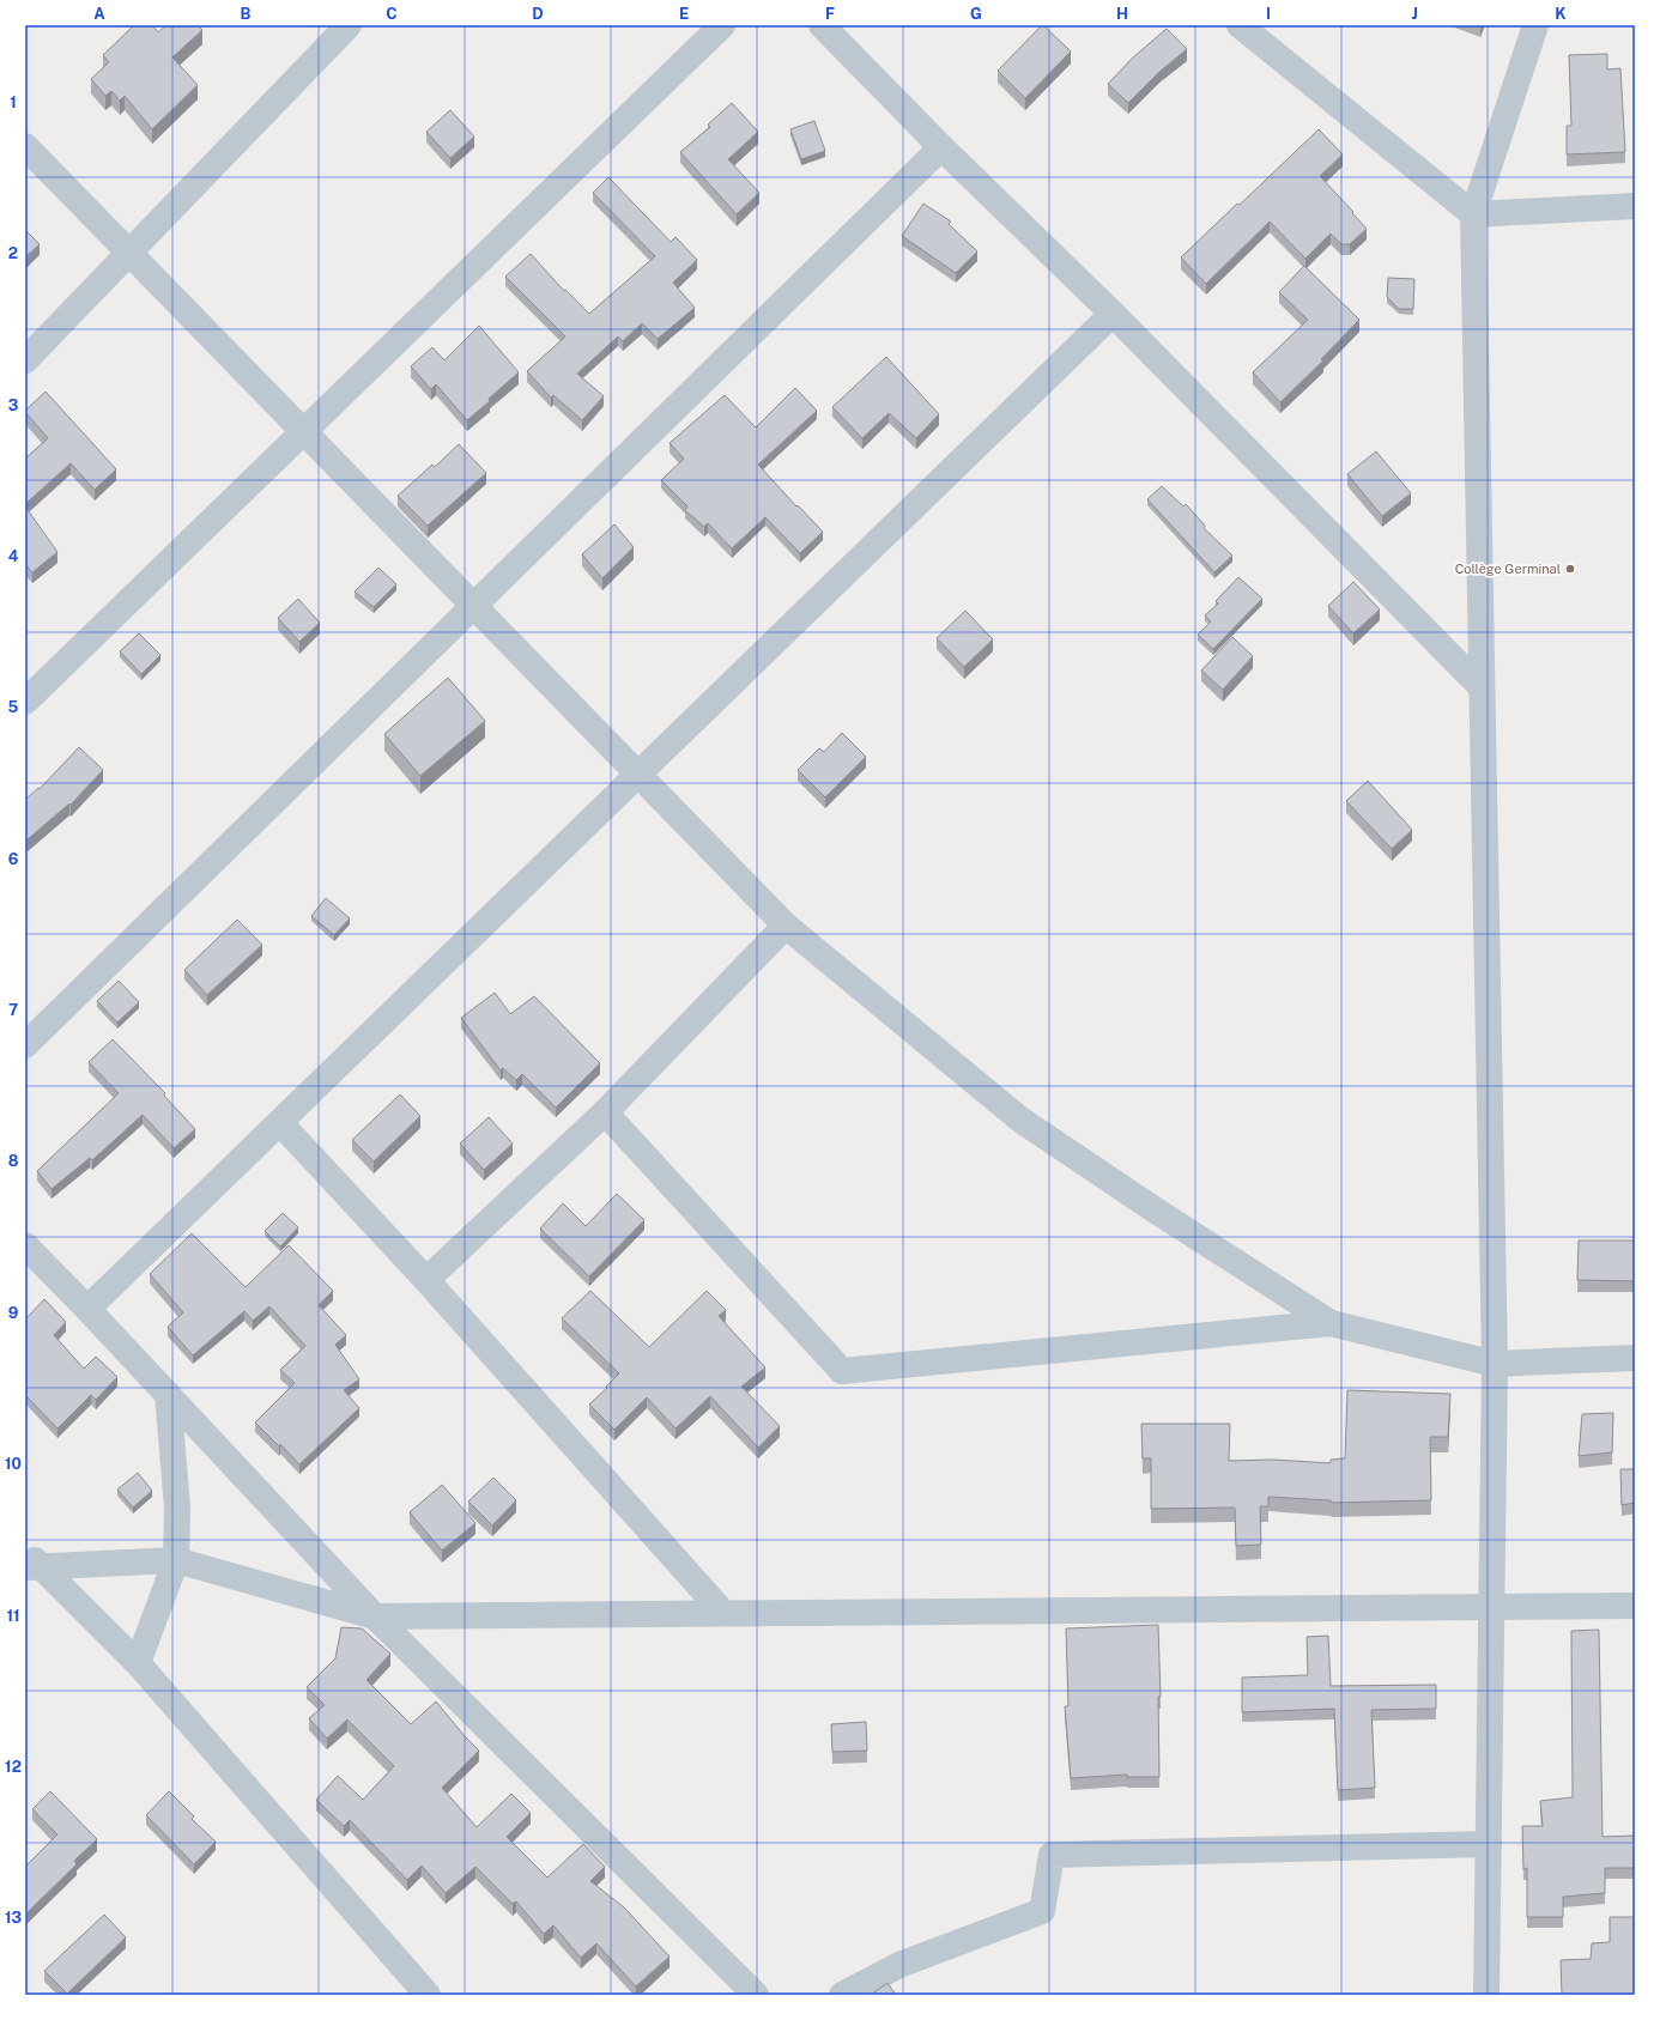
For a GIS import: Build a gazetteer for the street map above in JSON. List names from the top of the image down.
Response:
{
  "places": ["Collège Germinal"],
  "grid": {
    "columns": [
      "A",
      "B",
      "C",
      "D",
      "E",
      "F",
      "G",
      "H",
      "I",
      "J",
      "K"
    ],
    "rows": [
      "1",
      "2",
      "3",
      "4",
      "5",
      "6",
      "7",
      "8",
      "9",
      "10",
      "11",
      "12",
      "13"
    ]
  }
}
